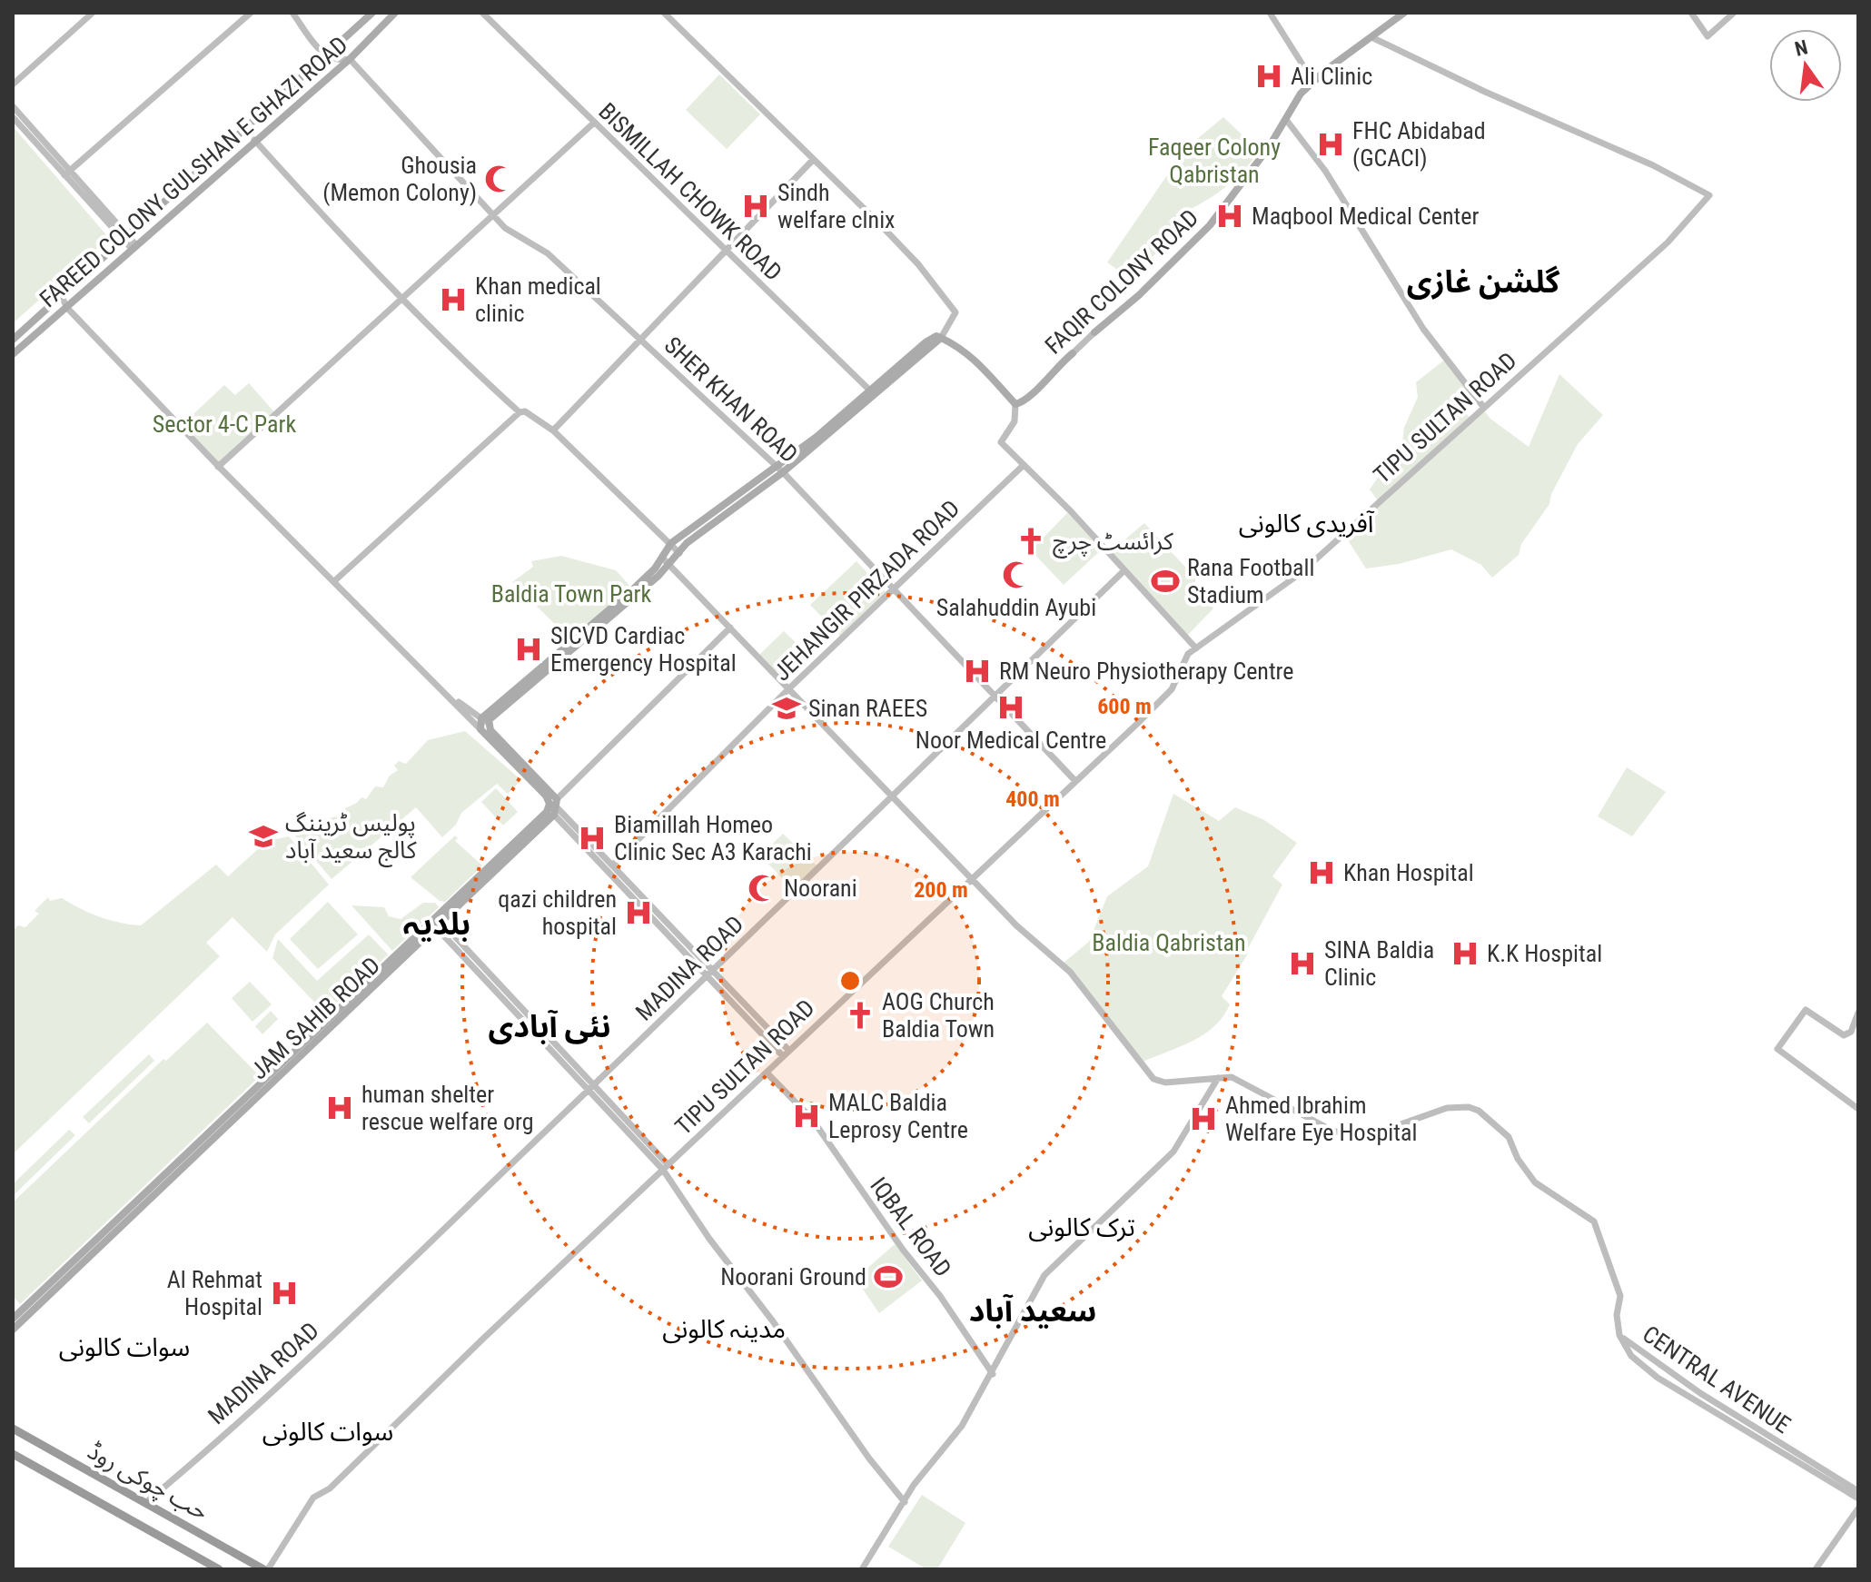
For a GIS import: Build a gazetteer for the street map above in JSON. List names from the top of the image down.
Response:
{
  "streets": {
    "highway": ["حب چوکی روڈ"],
    "main road": ["FAREED COLONY GULSHAN E GHAZI ROAD", "FAQIR COLONY ROAD", "JAM SAHIB ROAD"],
    "street": [
      "BISMILLAH CHOWK ROAD",
      "SHER KHAN ROAD",
      "TIPU SULTAN ROAD",
      "JEHANGIR PIRZADA ROAD",
      "MADINA ROAD",
      "IQBAL ROAD",
      "CENTRAL AVENUE"
    ]
  },
  "crossings": [
    ["FAREED COLONY GULSHAN E GHAZI ROAD", "SHER KHAN ROAD"],
    ["FAQIR COLONY ROAD", "TIPU SULTAN ROAD"],
    ["SHER KHAN ROAD", "TIPU SULTAN ROAD"],
    ["SHER KHAN ROAD", "JEHANGIR PIRZADA ROAD"],
    ["SHER KHAN ROAD", "MADINA ROAD"],
    ["TIPU SULTAN ROAD", "IQBAL ROAD"],
    ["TIPU SULTAN ROAD", "حب چوکی روڈ"],
    ["MADINA ROAD", "حب چوکی روڈ"]
  ],
  "districts": [
    "گلشن غازی",
    "آفریدی کالونی",
    "بلدیہ",
    "نئی آبادی",
    "ترک کالونی",
    "سعید آباد",
    "مدینہ کالونی",
    "سوات کالونی",
    "سوات کالونی"
  ],
  "parks": [
    "Faqeer Colony Qabristan",
    "Sector 4-C Park",
    "Baldia Town Park",
    "Baldia Qabristan"
  ],
  "places": {
    "hospital": [
      "Ali Clinic",
      "FHC Abidabad (GCACI)",
      "Sindh welfare clnix",
      "Maqbool Medical Center",
      "Khan medical clinic",
      "SICVD Cardiac Emergency Hospital",
      "RM Neuro Physiotherapy Centre",
      "Noor Medical Centre",
      "Biamillah Homeo Clinic Sec A3 Karachi",
      "Khan Hospital",
      "qazi children hospital",
      "K.K Hospital",
      "SINA Baldia Clinic",
      "human shelter rescue welfare org",
      "MALC Baldia Leprosy Centre",
      "Ahmed Ibrahim Welfare Eye Hospital",
      "Al Rehmat Hospital"
    ],
    "mosque": ["Ghousia (Memon Colony)", "Salahuddin Ayubi", "Noorani"],
    "church": ["کرائسٹ چرچ", "AOG Church Baldia Town"],
    "sports": ["Rana Football Stadium", "Noorani Ground"],
    "school or university": ["Sinan RAEES", "پولیس ٹریننگ کالج سعید آباد"]
  },
  "north": "top",
  "rings": ["600 m", "400 m", "200 m"]
}
